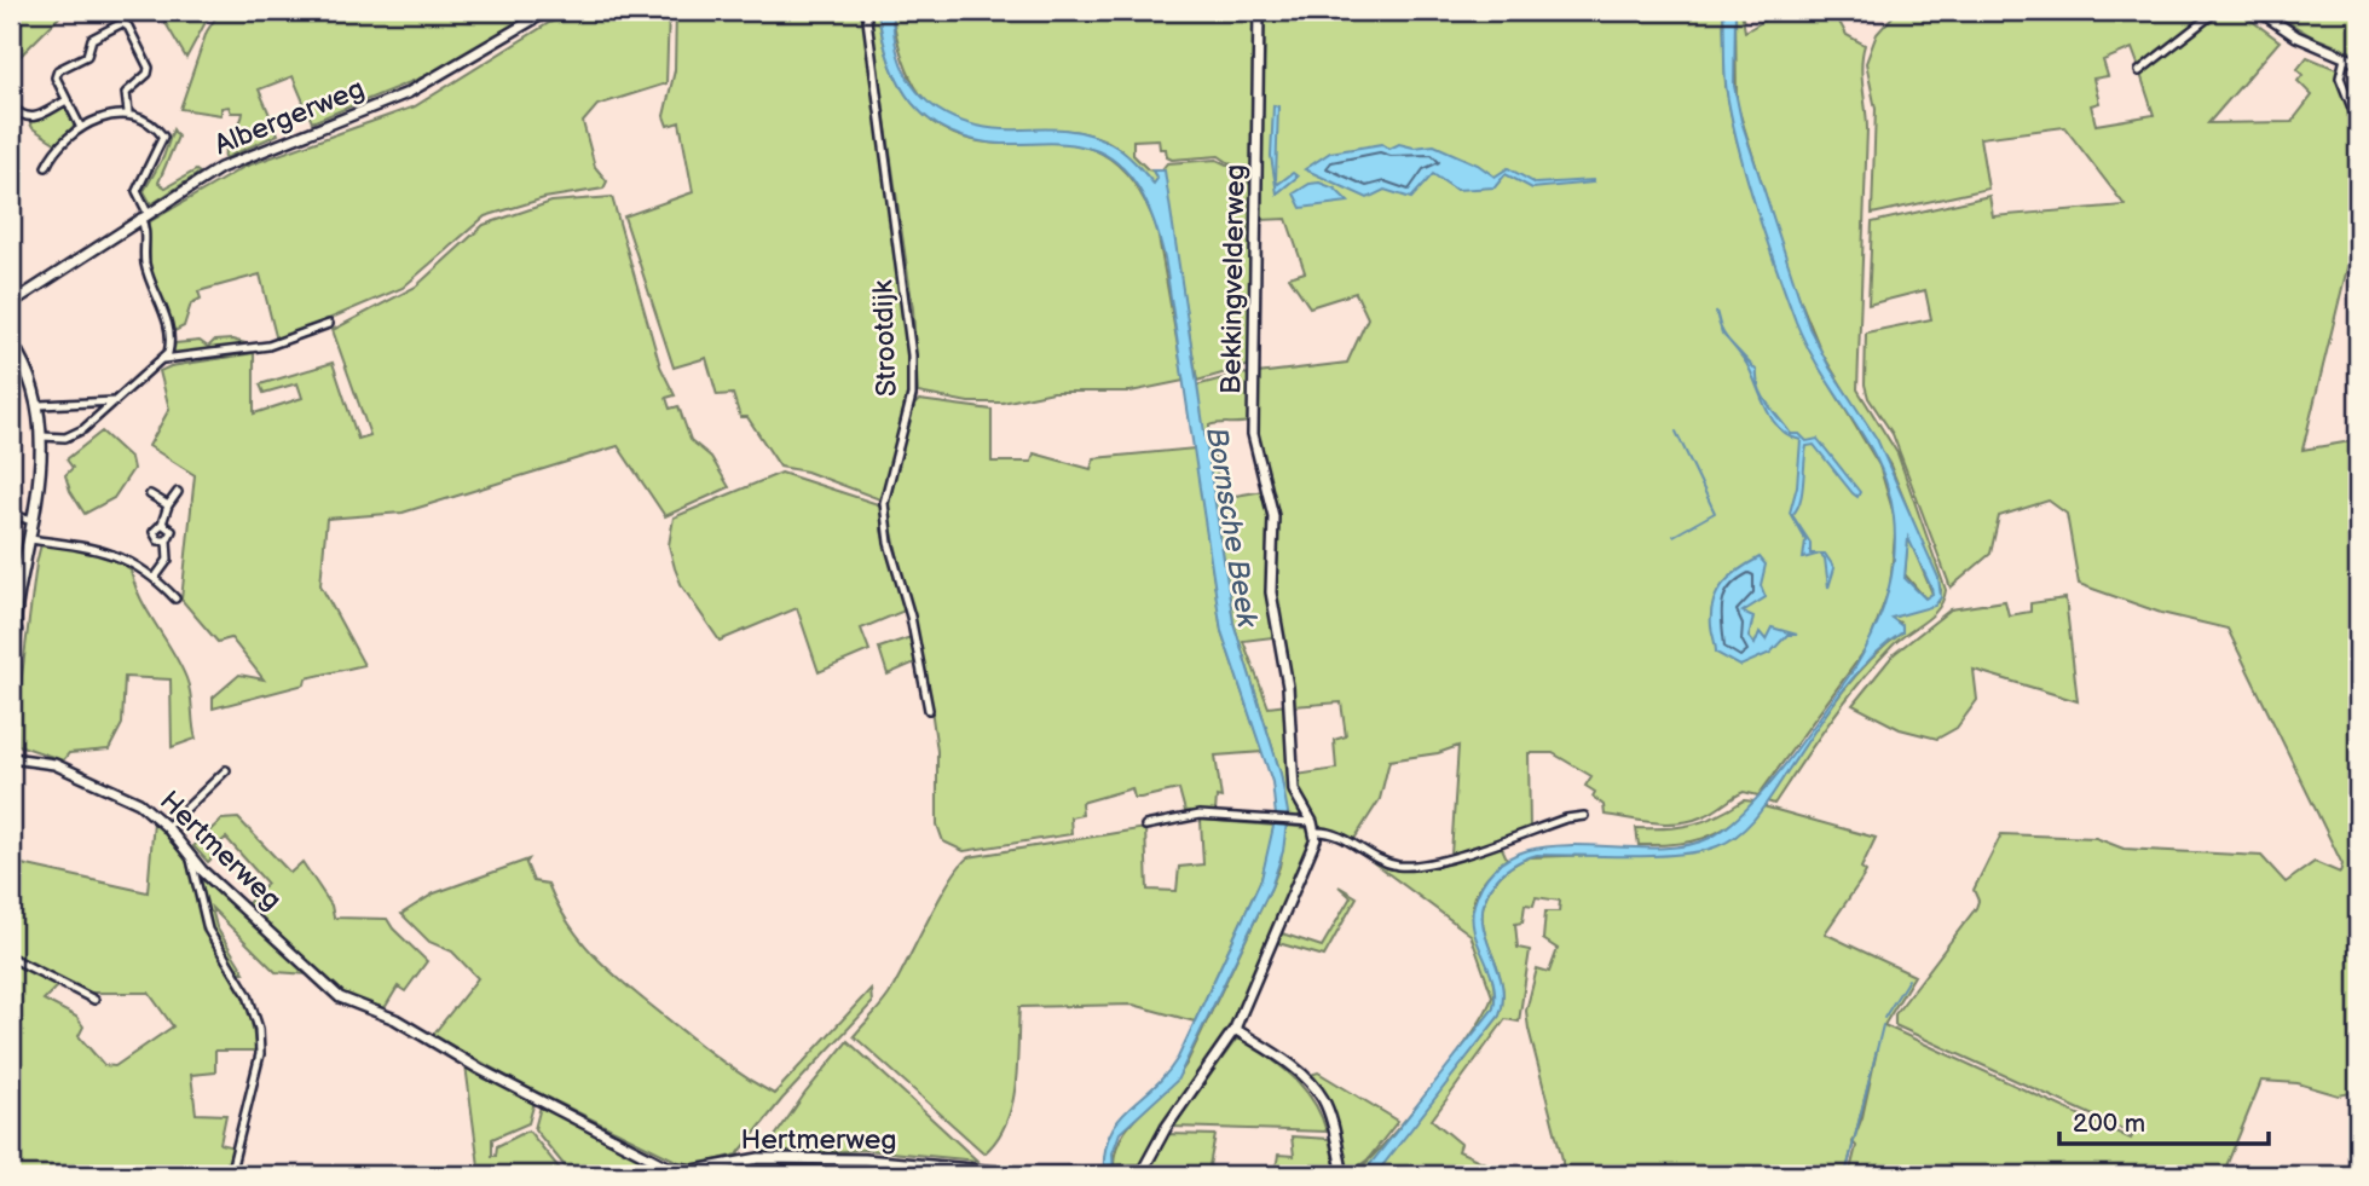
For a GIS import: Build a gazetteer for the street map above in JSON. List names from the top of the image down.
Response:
{
  "streets": {
    "street": [
      "Albergerweg",
      "Bekkingvelderweg",
      "Strootdijk",
      "Hertmerweg"
    ]
  },
  "water": ["Bornsche Beek"],
  "scale_bar": "200 m"
}
